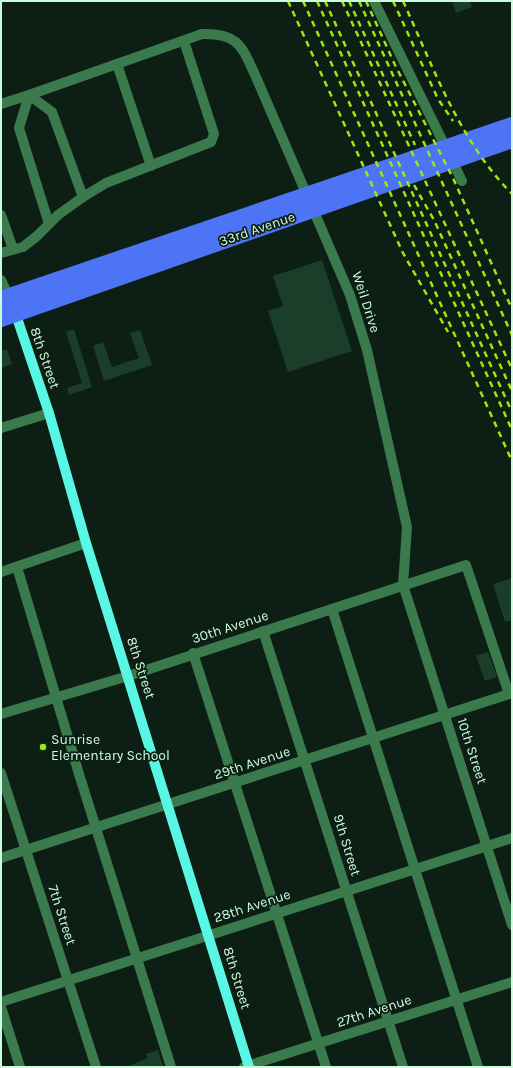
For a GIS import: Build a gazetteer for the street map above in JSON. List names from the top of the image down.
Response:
{
  "streets": {
    "highway": ["33rd Avenue"],
    "main road": ["8th Street"],
    "street": [
      "Weil Drive",
      "30th Avenue",
      "10th Street",
      "29th Avenue",
      "9th Street",
      "28th Avenue",
      "7th Street",
      "27th Avenue"
    ]
  },
  "crossings": [
    ["33rd Avenue", "8th Street"],
    ["Weil Drive", "30th Avenue"],
    ["Weil Drive", "10th Street"],
    ["8th Street", "30th Avenue"],
    ["8th Street", "29th Avenue"],
    ["8th Street", "28th Avenue"],
    ["8th Street", "27th Avenue"],
    ["30th Avenue", "10th Street"],
    ["30th Avenue", "29th Avenue"],
    ["30th Avenue", "9th Street"],
    ["10th Street", "29th Avenue"],
    ["10th Street", "28th Avenue"],
    ["29th Avenue", "9th Street"],
    ["29th Avenue", "7th Street"],
    ["9th Street", "28th Avenue"],
    ["9th Street", "27th Avenue"],
    ["28th Avenue", "7th Street"]
  ],
  "places": ["Sunrise Elementary School"]
}
